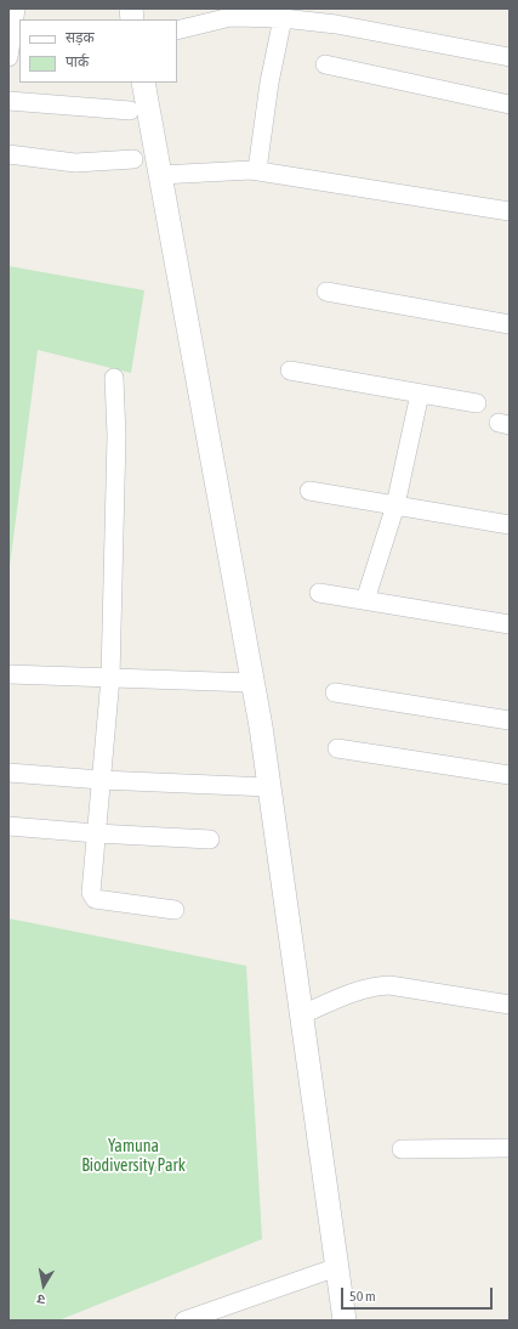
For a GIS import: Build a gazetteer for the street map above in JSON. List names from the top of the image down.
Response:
{
  "parks": ["Yamuna Biodiversity Park"],
  "legend": ["सड़क", "पार्क"],
  "scale_bar": "50 m",
  "north": "bottom"
}
